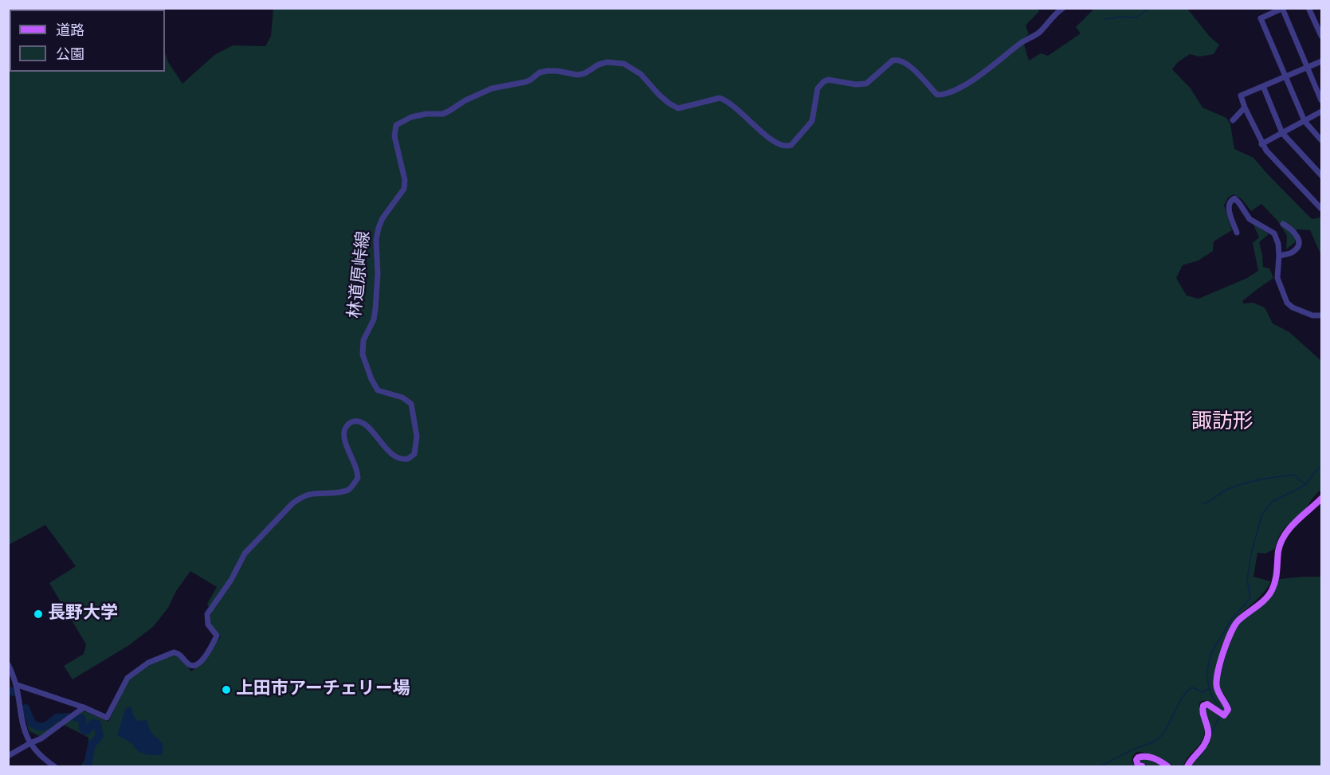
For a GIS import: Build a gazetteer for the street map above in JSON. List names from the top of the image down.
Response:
{
  "streets": {
    "street": ["林道原峠線"]
  },
  "districts": ["諏訪形"],
  "places": ["長野大学", "上田市アーチェリー場"],
  "legend": ["道路", "公園"]
}
